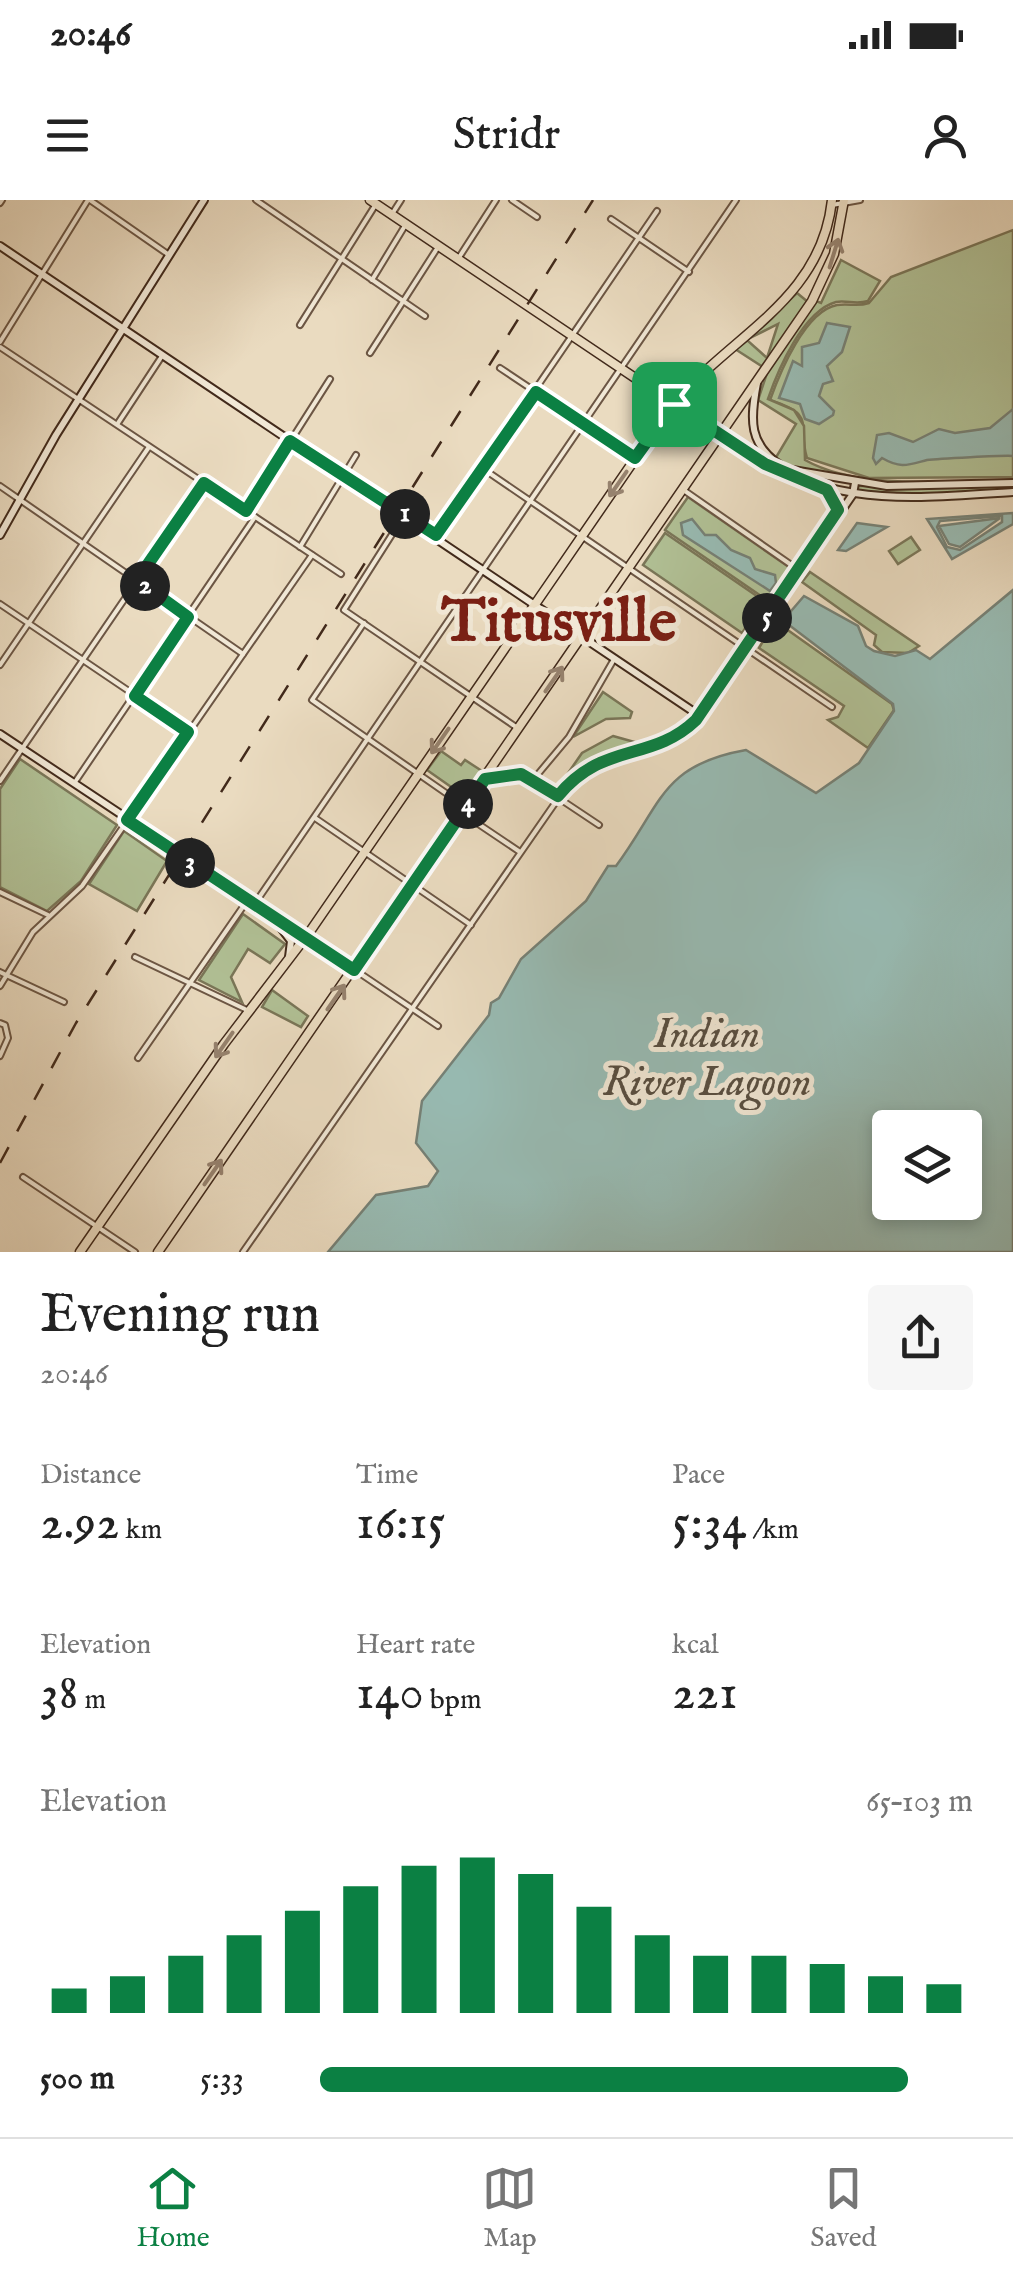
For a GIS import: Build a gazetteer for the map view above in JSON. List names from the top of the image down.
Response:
{
  "districts": ["Titusville"],
  "water": ["Indian River Lagoon"],
  "page": {
    "status": "20:46",
    "header": "Stridr",
    "pins": [
      "1",
      "2",
      "5",
      "4",
      "3"
    ],
    "heading": ["Evening run", "20:46"],
    "stats": [
      ["Distance", "2.92 km"],
      ["Time", "16:15"],
      ["Pace", "5:34 /km"],
      ["Elevation", "38 m"],
      ["Heart rate", "140 bpm"],
      ["kcal", "221"]
    ],
    "chart": ["Elevation", "65–103 m"],
    "list": [
      {
        "name": "500 m",
        "note": "5:33"
      }
    ],
    "tabs": ["Home", "Map", "Saved"]
  }
}
